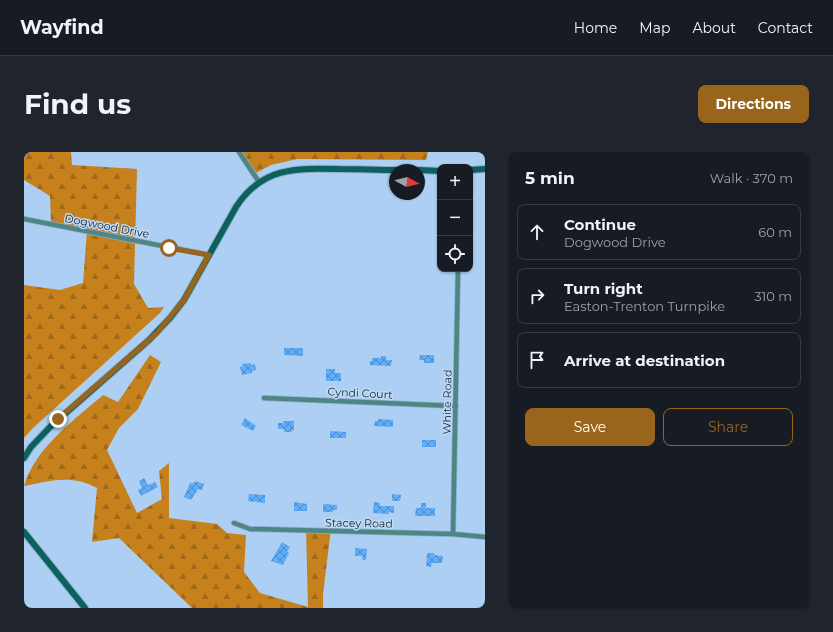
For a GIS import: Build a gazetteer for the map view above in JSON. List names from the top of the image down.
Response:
{
  "streets": {
    "street": [
      "Dogwood Drive",
      "Cyndi Court",
      "White Road",
      "Stacey Road"
    ]
  },
  "crossings": [
    ["Cyndi Court", "White Road"],
    ["White Road", "Stacey Road"]
  ],
  "north": "right",
  "page": {
    "header": "Wayfind",
    "nav": [
      "Home",
      "Map",
      "About",
      "Contact"
    ],
    "buttons": [
      "Directions",
      ["Save", "Share"]
    ],
    "title": "Find us",
    "heading": ["5 min", "Walk · 370 m"],
    "map_buttons": ["+", "−"],
    "list": [
      ["Continue", "Dogwood Drive", "60 m"],
      ["Turn right", "Easton-Trenton Turnpike", "310 m"],
      "Arrive at destination"
    ]
  }
}
